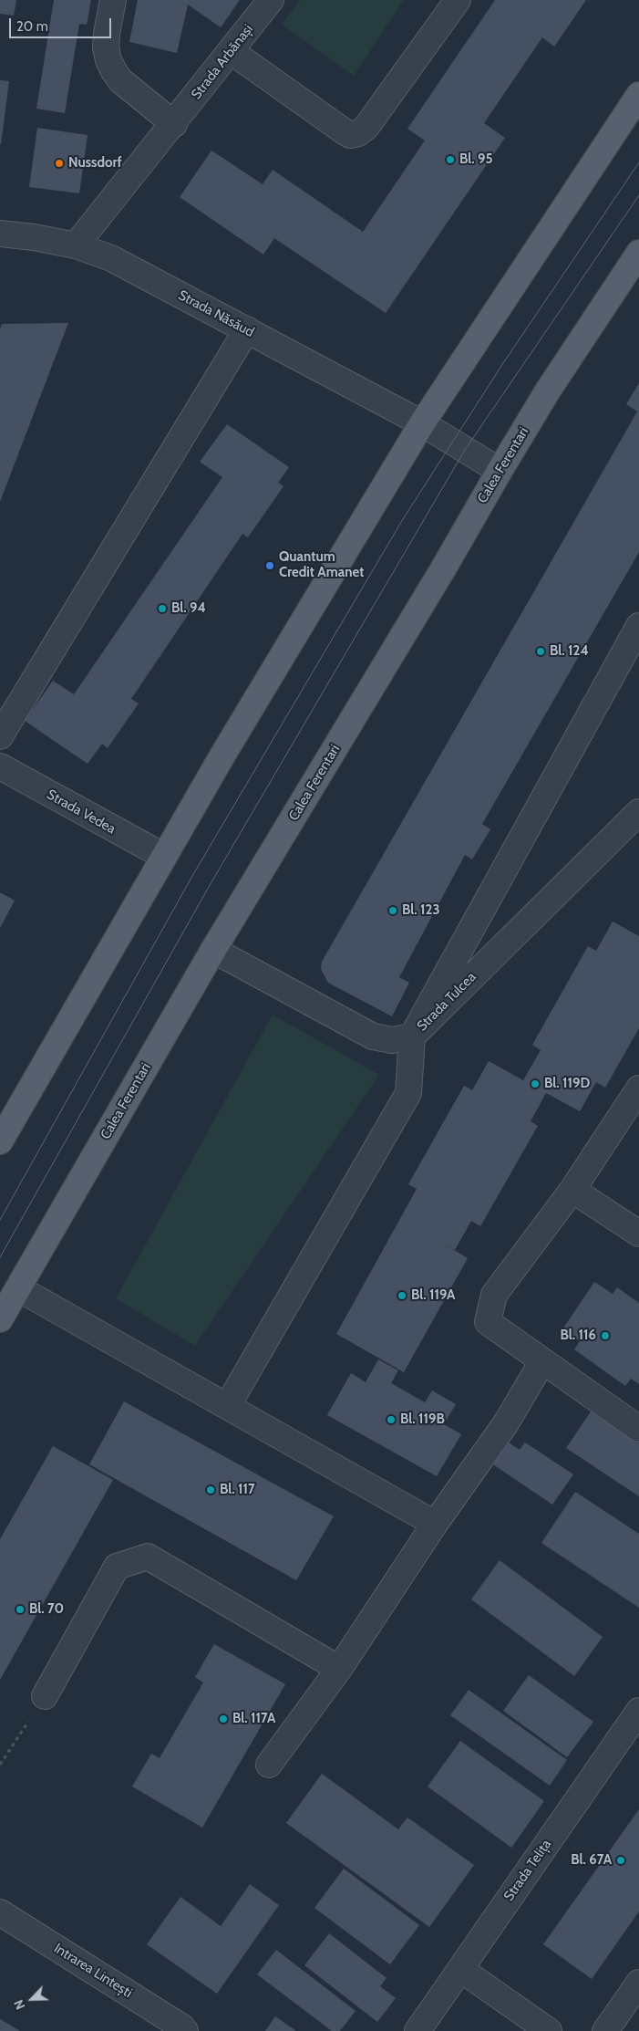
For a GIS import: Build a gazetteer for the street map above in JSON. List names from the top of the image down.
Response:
{
  "streets": {
    "main road": ["Calea Ferentari"],
    "street": [
      "Strada Arbănași",
      "Strada Năsăud",
      "Strada Vedea",
      "Strada Tulcea",
      "Strada Telița",
      "Intrarea Lintești"
    ]
  },
  "crossings": [
    ["Strada Arbănași", "Strada Năsăud"],
    ["Strada Năsăud", "Calea Ferentari"],
    ["Calea Ferentari", "Strada Tulcea"]
  ],
  "places": [
    "Bl. 95",
    "Nussdorf",
    "Quantum Credit Amanet",
    "Bl. 94",
    "Bl. 124",
    "Bl. 123",
    "Bl. 119D",
    "Bl. 119A",
    "Bl. 116",
    "Bl. 119B",
    "Bl. 117",
    "Bl. 70",
    "Bl. 117A",
    "Bl. 67A"
  ],
  "scale_bar": "20 m",
  "north": "bottom left"
}
